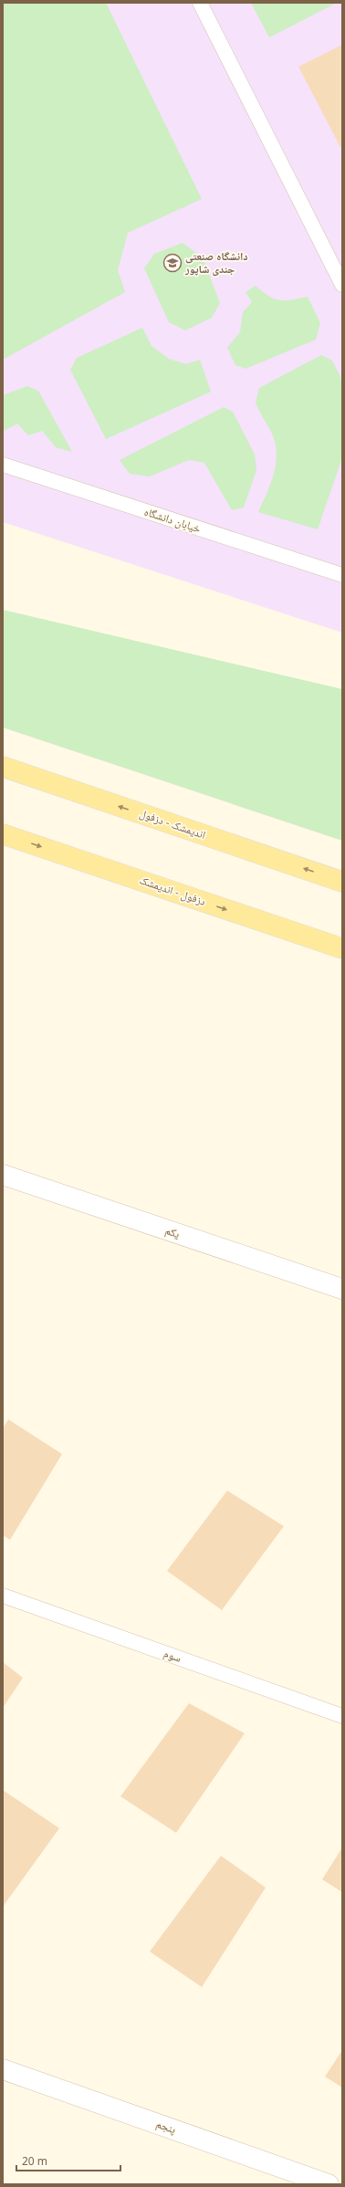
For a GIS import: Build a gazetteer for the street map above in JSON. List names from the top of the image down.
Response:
{
  "streets": {
    "main road": ["اندیمشک - دزفول", "دزفول - اندیمشک"],
    "street": ["یکم", "پنجم"],
    "lane": ["خیابان دانشگاه", "سوم"]
  },
  "one_way": ["اندیمشک - دزفول", "دزفول - اندیمشک"],
  "places": {
    "school or university": ["دانشگاه صنعتی جندی شاپور"]
  },
  "scale_bar": "20 m"
}
